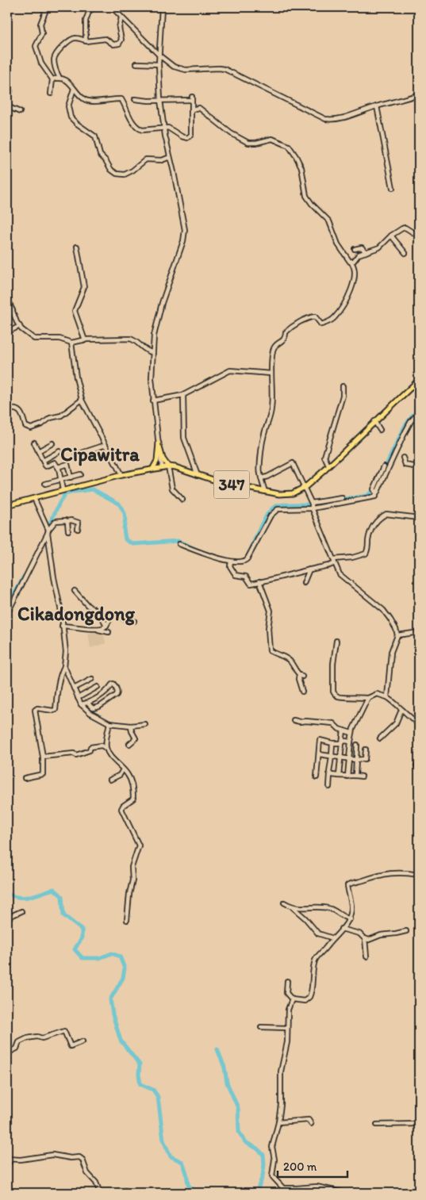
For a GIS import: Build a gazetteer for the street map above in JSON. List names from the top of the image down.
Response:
{
  "streets": {
    "main road": ["347"]
  },
  "districts": ["Cipawitra", "Cikadongdong"],
  "scale_bar": "200 m"
}
